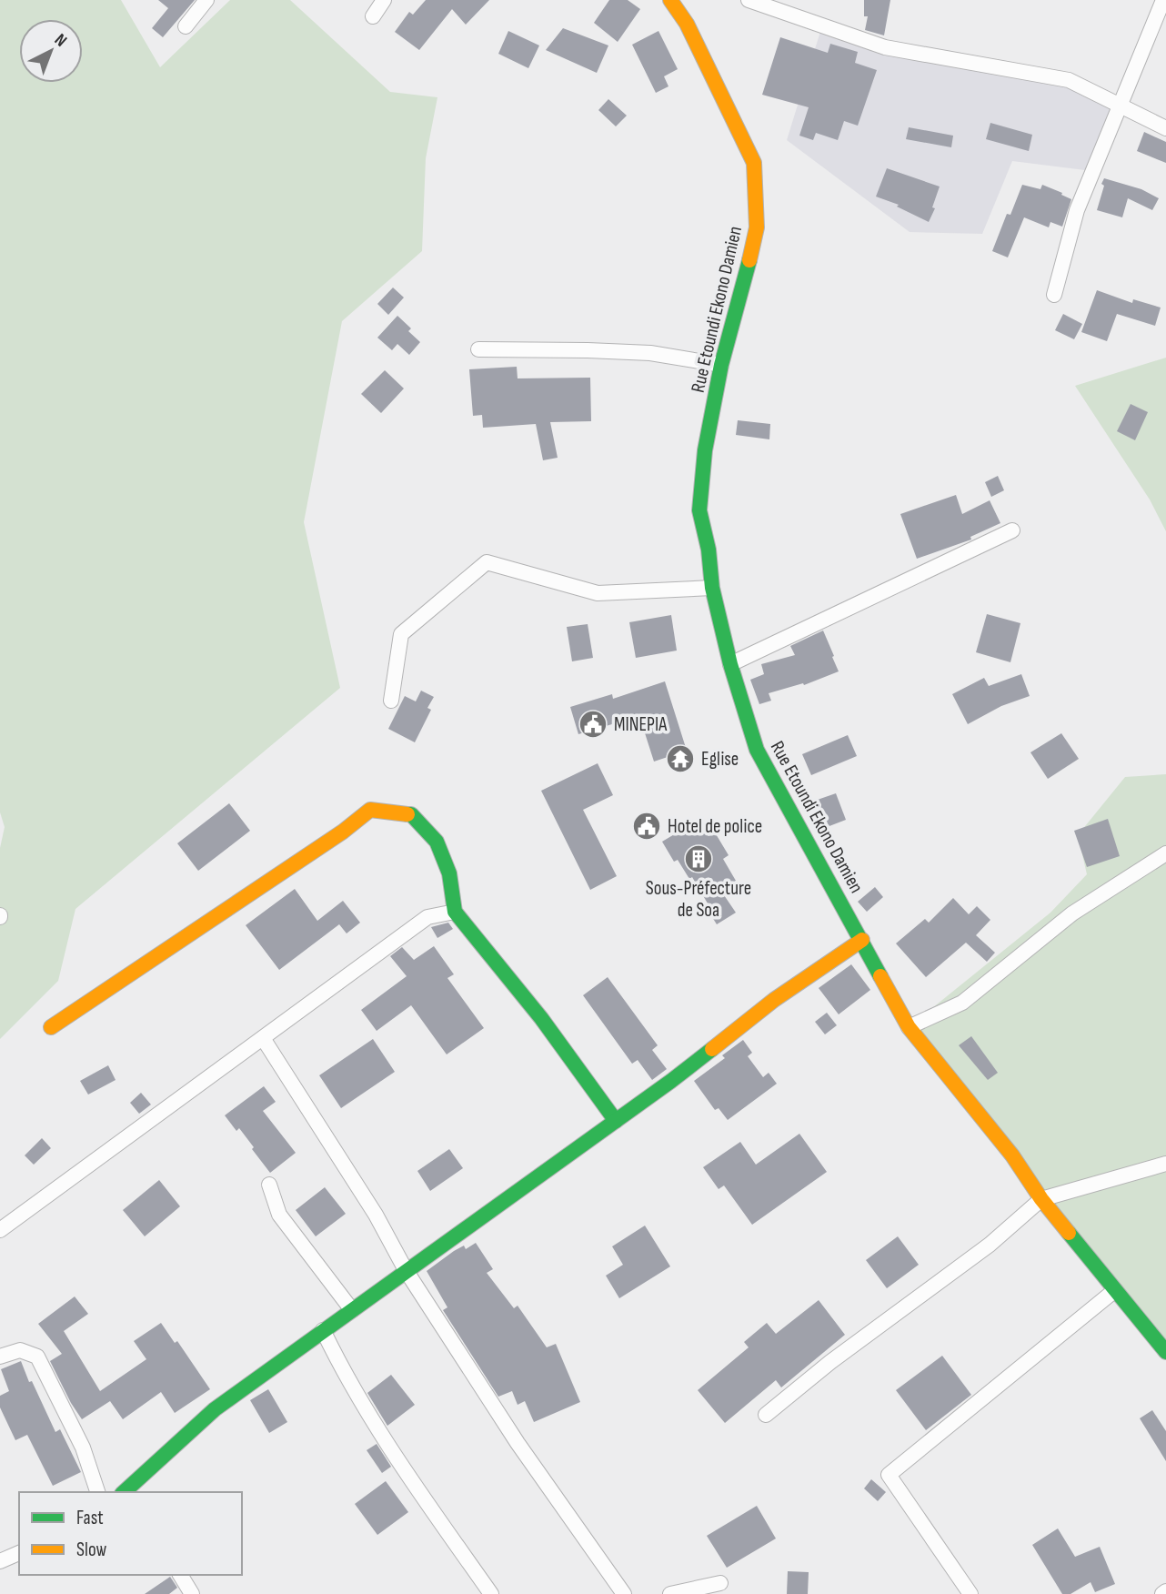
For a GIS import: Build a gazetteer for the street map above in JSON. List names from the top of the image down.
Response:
{
  "streets": {
    "street": ["Rue Etoundi Ekono Damien"]
  },
  "places": {
    "public building": ["MINEPIA", "Hotel de police"],
    "temple": ["Eglise"],
    "building": ["Sous-Préfecture de Soa"]
  },
  "legend": ["Fast", "Slow"],
  "north": "top right"
}
